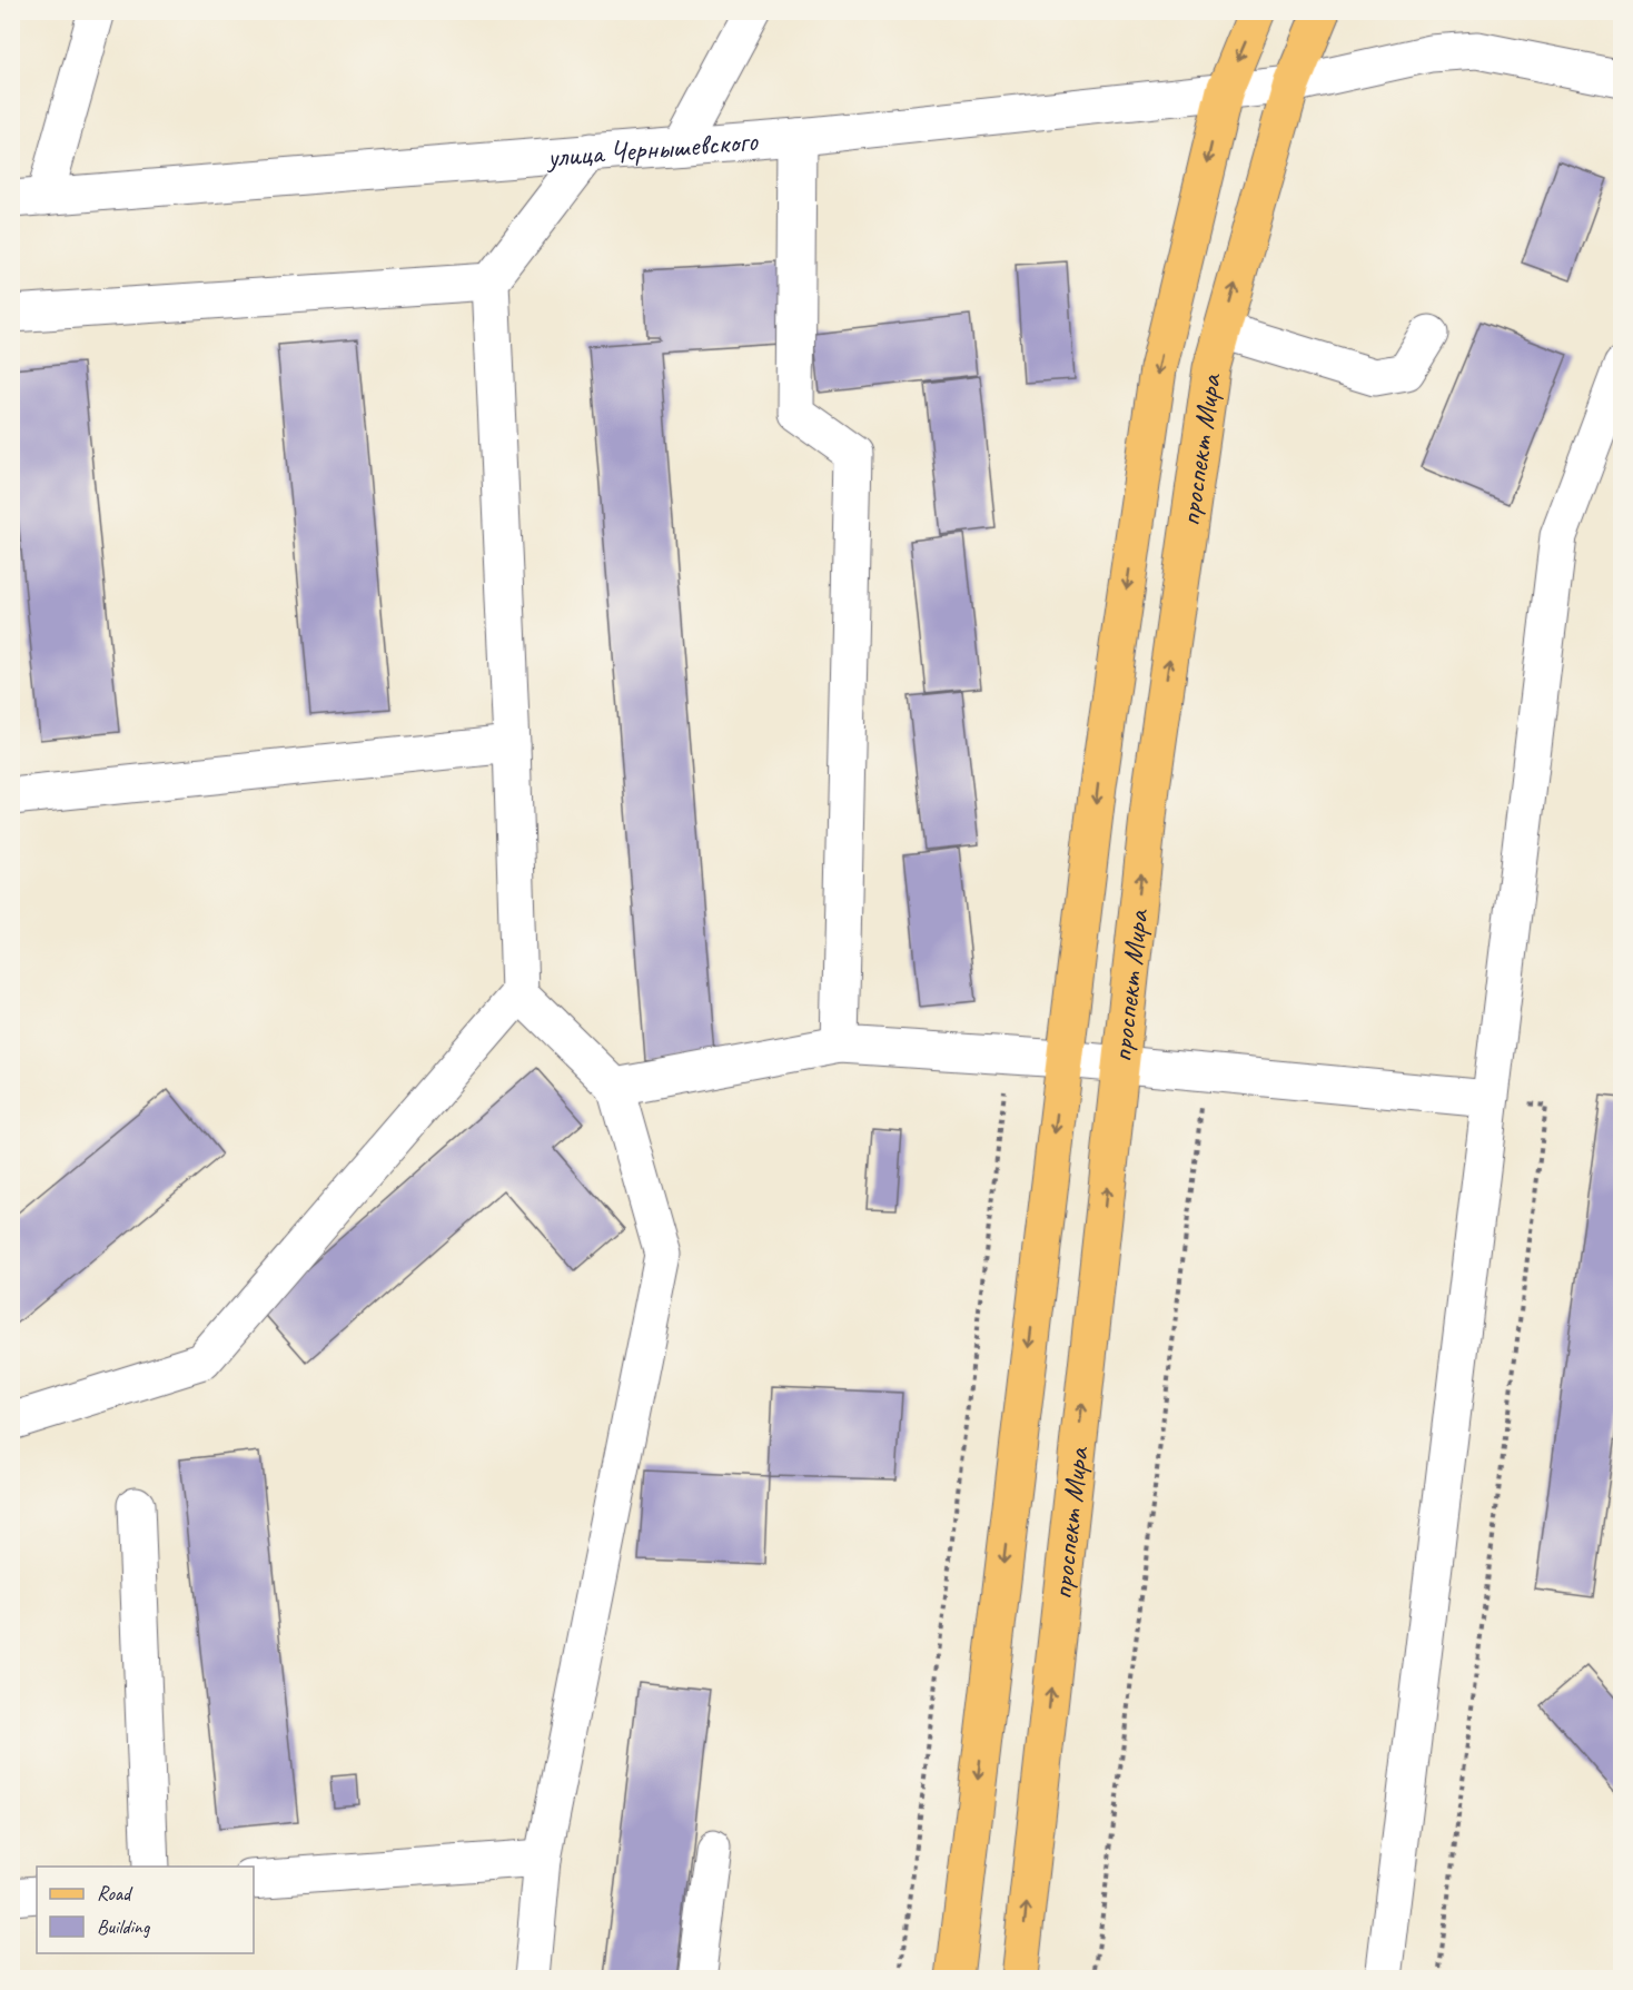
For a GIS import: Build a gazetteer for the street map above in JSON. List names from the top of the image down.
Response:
{
  "streets": {
    "main road": ["проспект Мира"],
    "street": ["улица Чернышевского"]
  },
  "crossings": [
    ["улица Чернышевского", "проспект Мира"]
  ],
  "legend": ["Road", "Building"]
}
